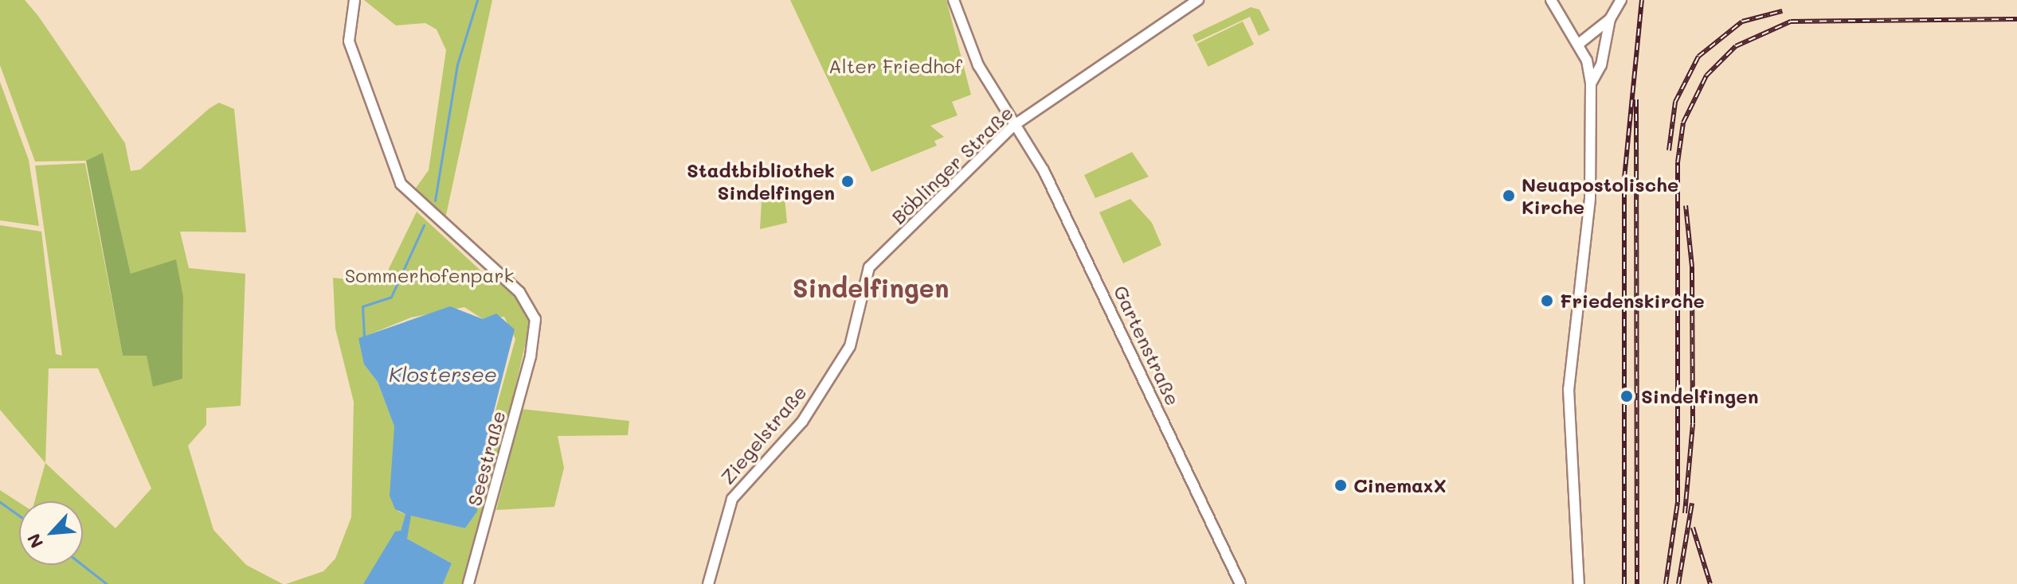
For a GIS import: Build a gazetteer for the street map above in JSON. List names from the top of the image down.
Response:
{
  "streets": {
    "main road": [
      "Böblinger Straße",
      "Gartenstraße",
      "Ziegelstraße",
      "Seestraße"
    ]
  },
  "crossings": [
    ["Böblinger Straße", "Gartenstraße"],
    ["Böblinger Straße", "Ziegelstraße"]
  ],
  "districts": ["Sindelfingen"],
  "water": ["Klostersee"],
  "parks": ["Alter Friedhof", "Sommerhofenpark"],
  "places": [
    "Stadtbibliothek Sindelfingen",
    "Neuapostolische Kirche",
    "Friedenskirche",
    "Sindelfingen",
    "CinemaxX"
  ],
  "north": "bottom left"
}
